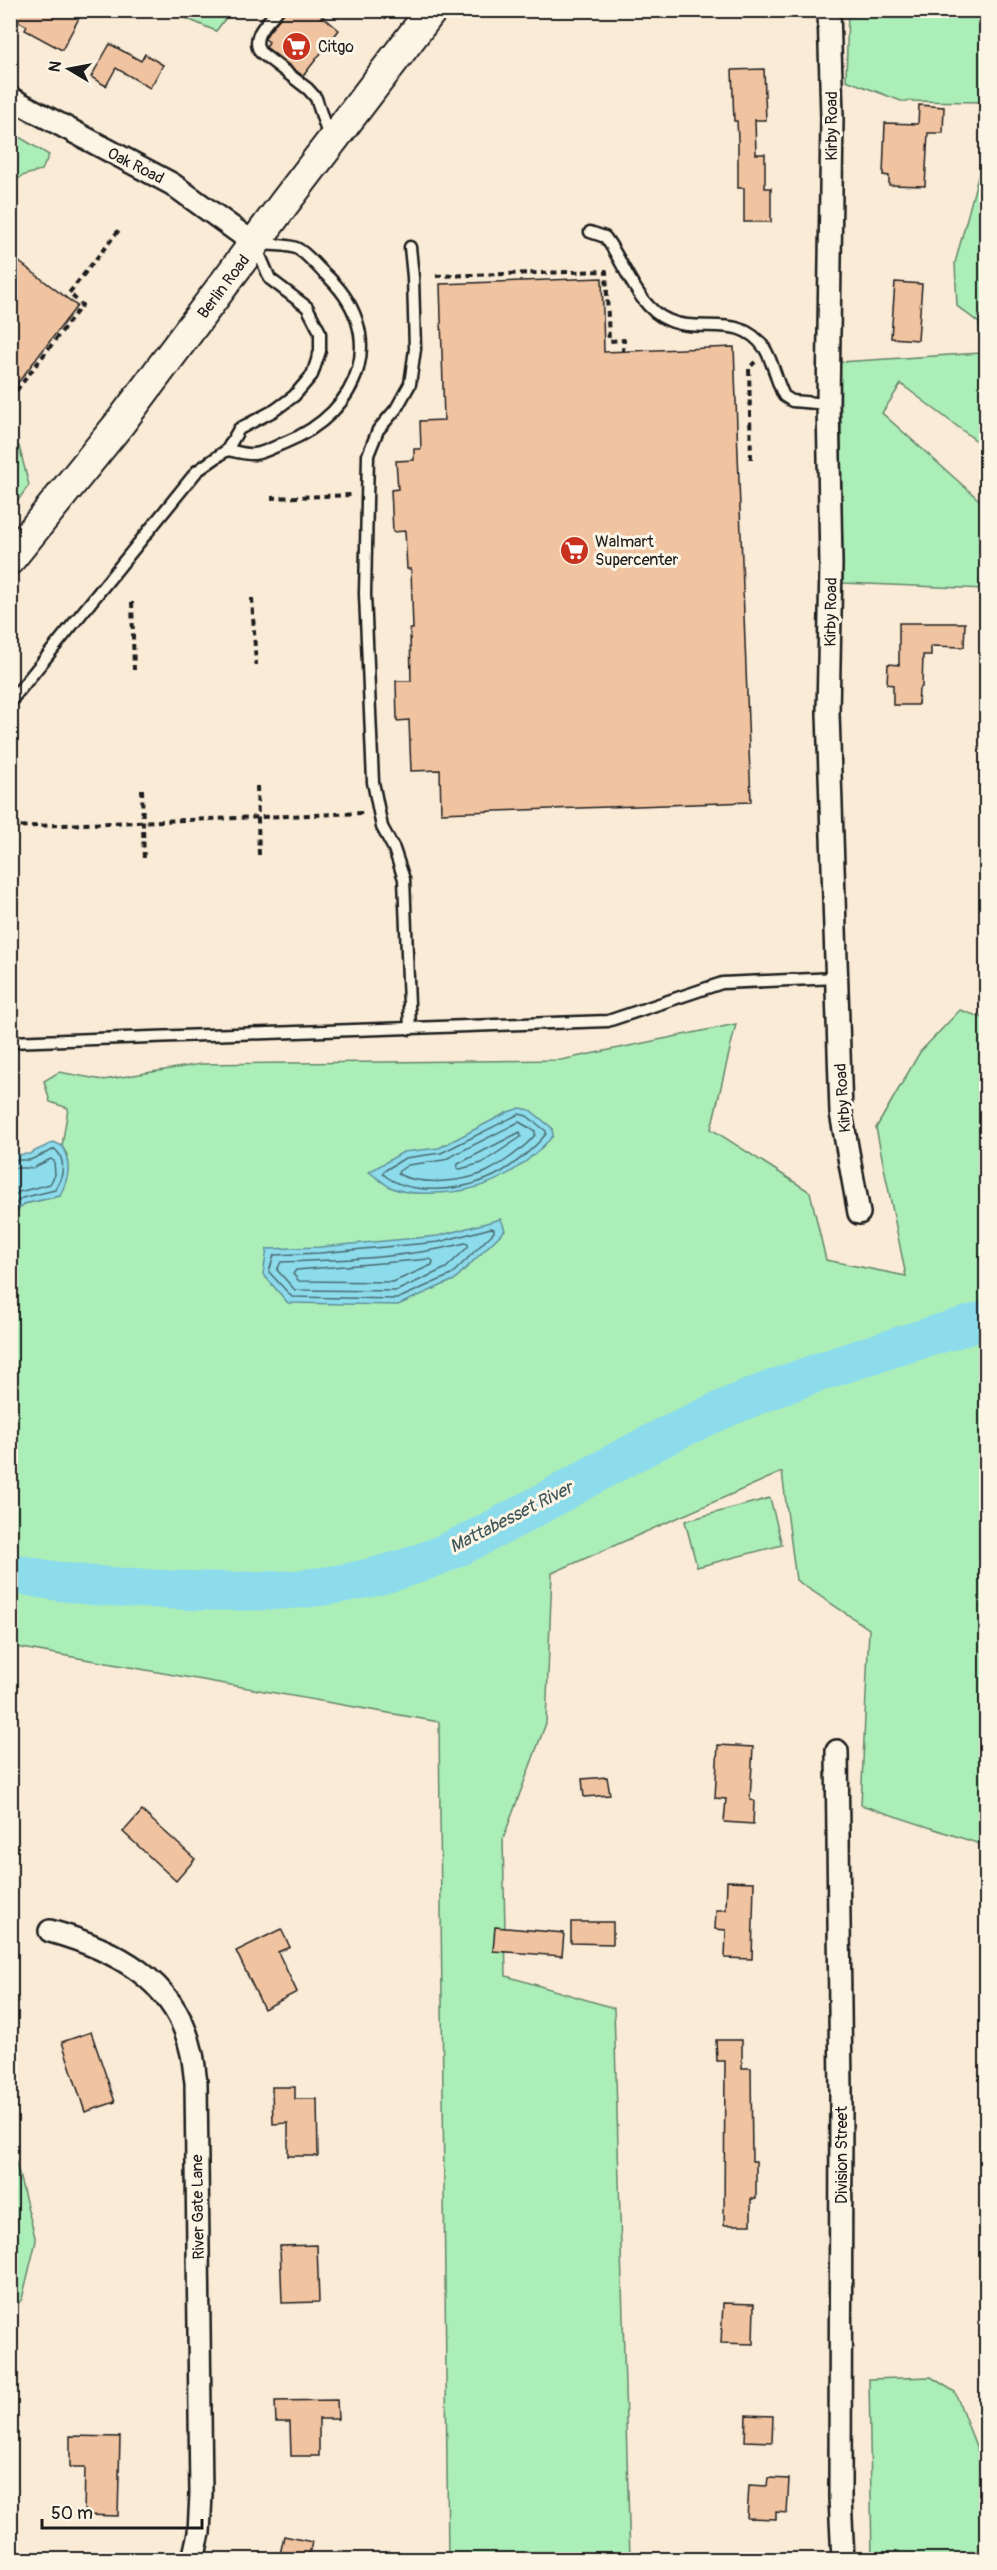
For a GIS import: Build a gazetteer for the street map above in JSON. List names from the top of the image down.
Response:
{
  "streets": {
    "main road": ["Berlin Road"],
    "street": [
      "Kirby Road",
      "Oak Road",
      "Division Street",
      "River Gate Lane"
    ]
  },
  "crossings": [
    ["Oak Road", "Berlin Road"]
  ],
  "water": ["Mattabesset River"],
  "places": {
    "supermarket": ["Citgo", "Walmart Supercenter"]
  },
  "scale_bar": "50 m",
  "north": "left"
}
